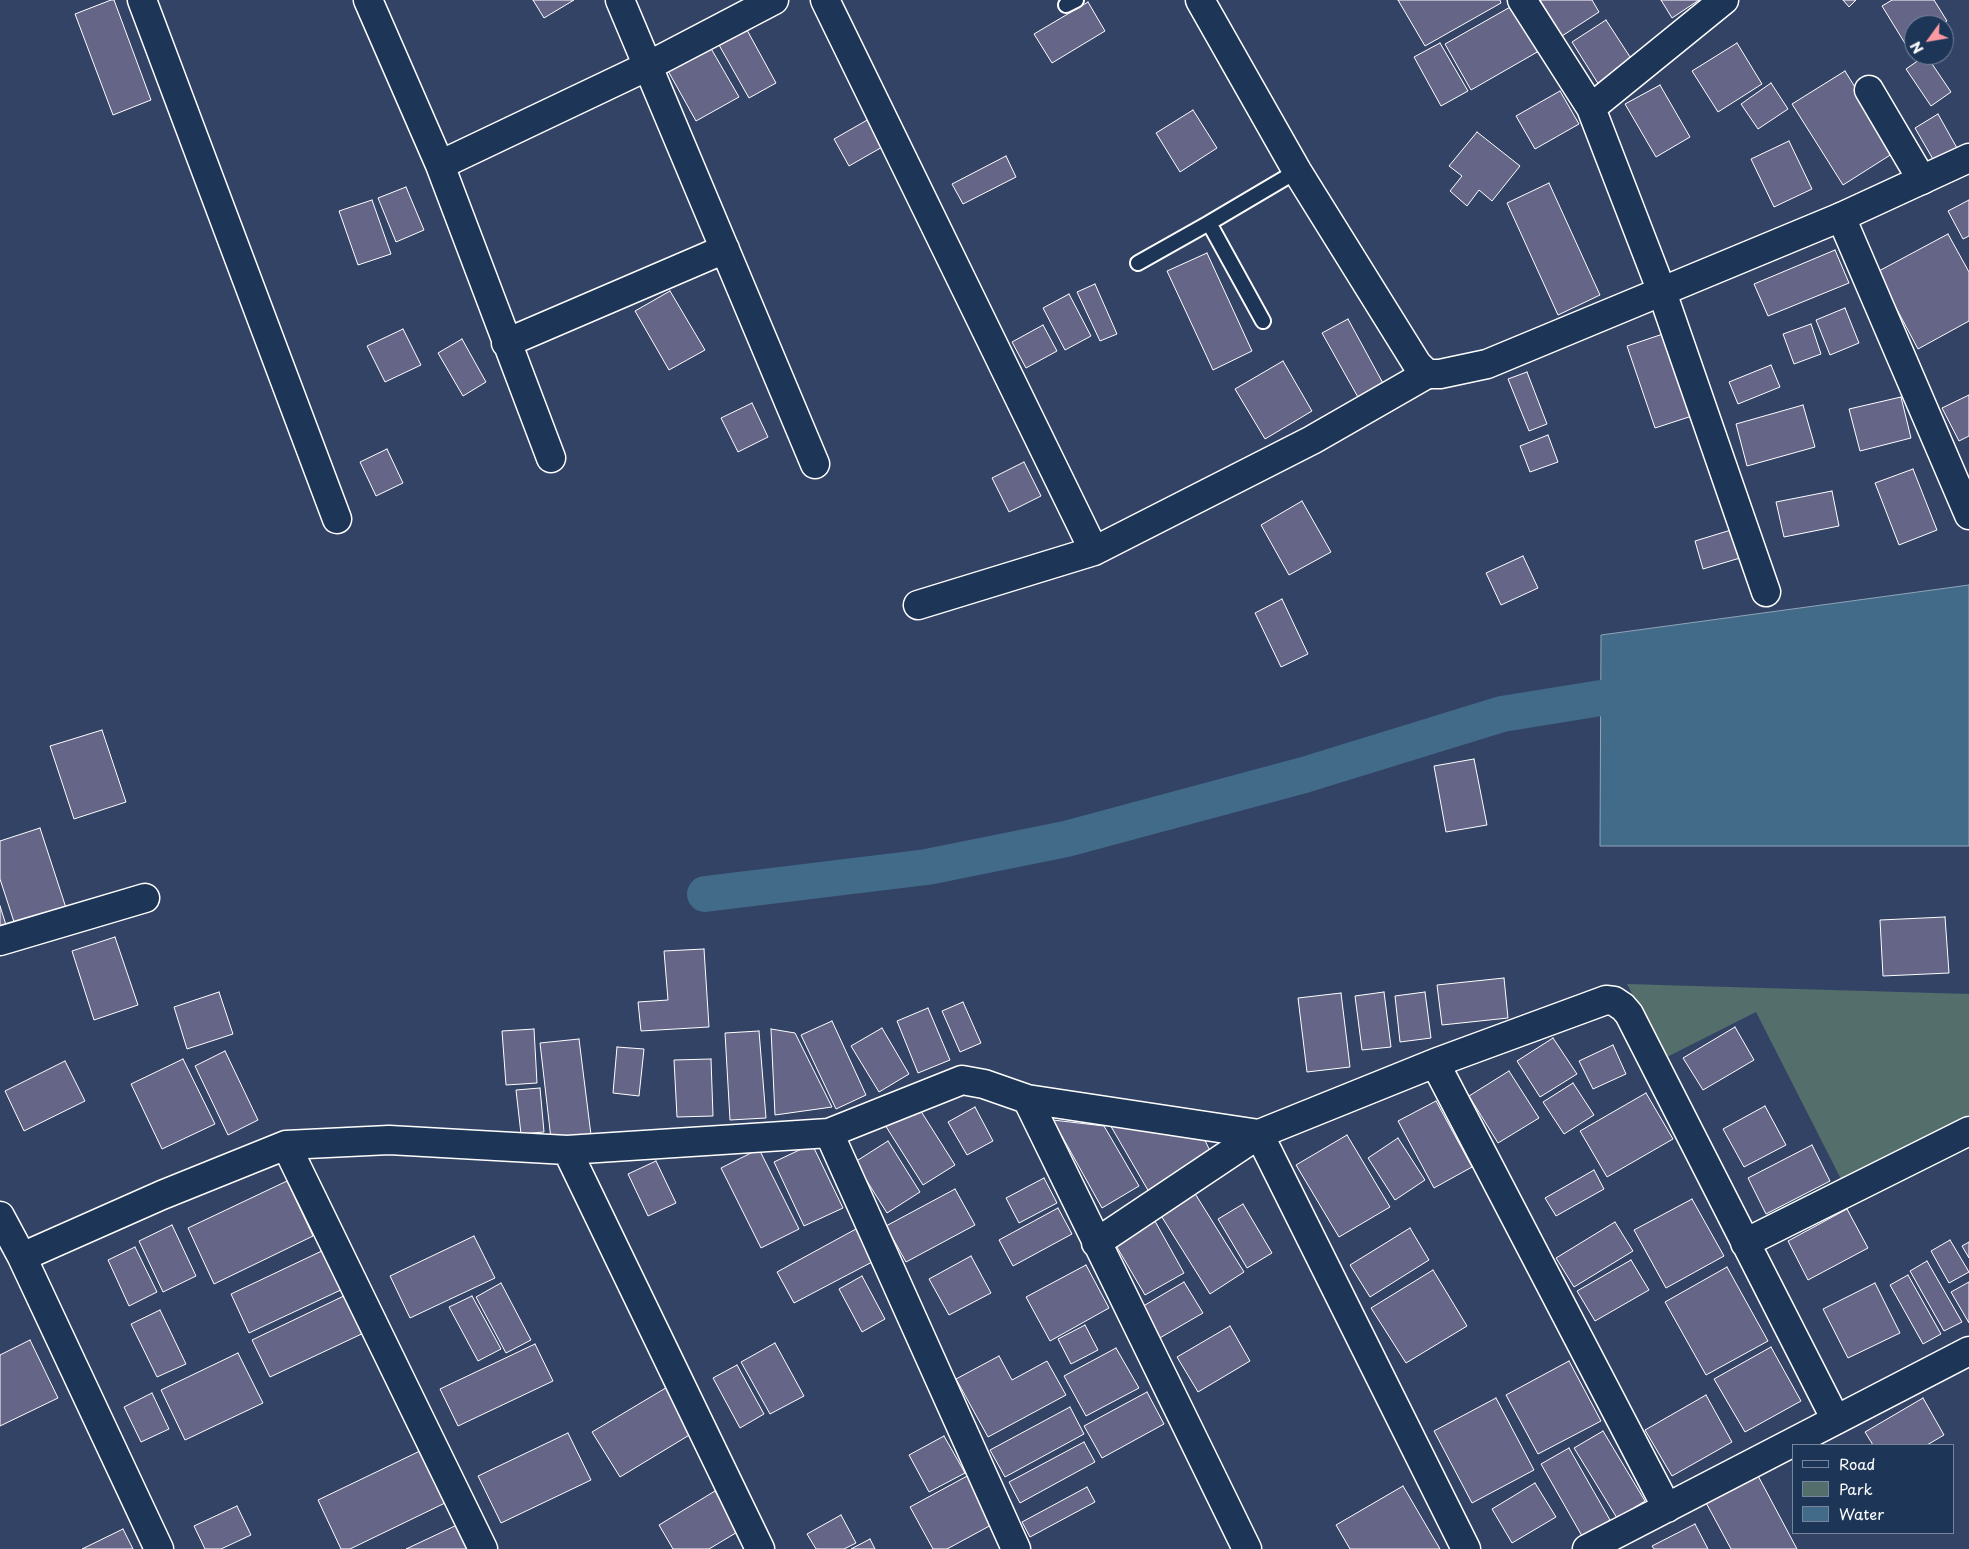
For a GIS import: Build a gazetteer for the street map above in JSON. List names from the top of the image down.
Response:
{
  "legend": ["Road", "Park", "Water"],
  "north": "bottom left"
}
